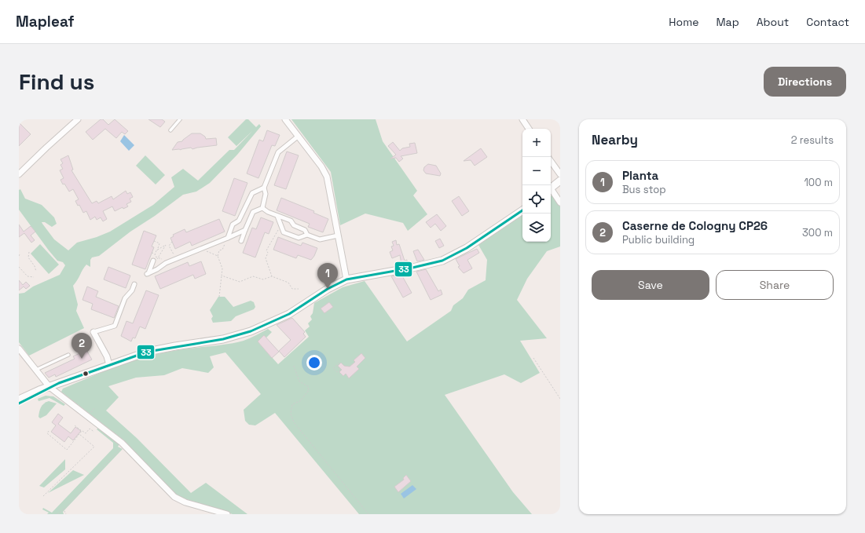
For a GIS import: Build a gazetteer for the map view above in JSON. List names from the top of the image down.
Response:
{
  "lines": ["transit line 33"],
  "page": {
    "header": "Mapleaf",
    "nav": [
      "Home",
      "Map",
      "About",
      "Contact"
    ],
    "buttons": [
      "Directions",
      ["Save", "Share"]
    ],
    "title": "Find us",
    "heading": ["Nearby", "2 results"],
    "map_buttons": ["+", "−"],
    "list": [
      {
        "mark": "1",
        "name": "Planta",
        "note": "Bus stop",
        "value": "100 m"
      },
      {
        "mark": "2",
        "name": "Caserne de Cologny CP26",
        "note": "Public building",
        "value": "300 m"
      }
    ],
    "pins": ["1", "2"]
  }
}
